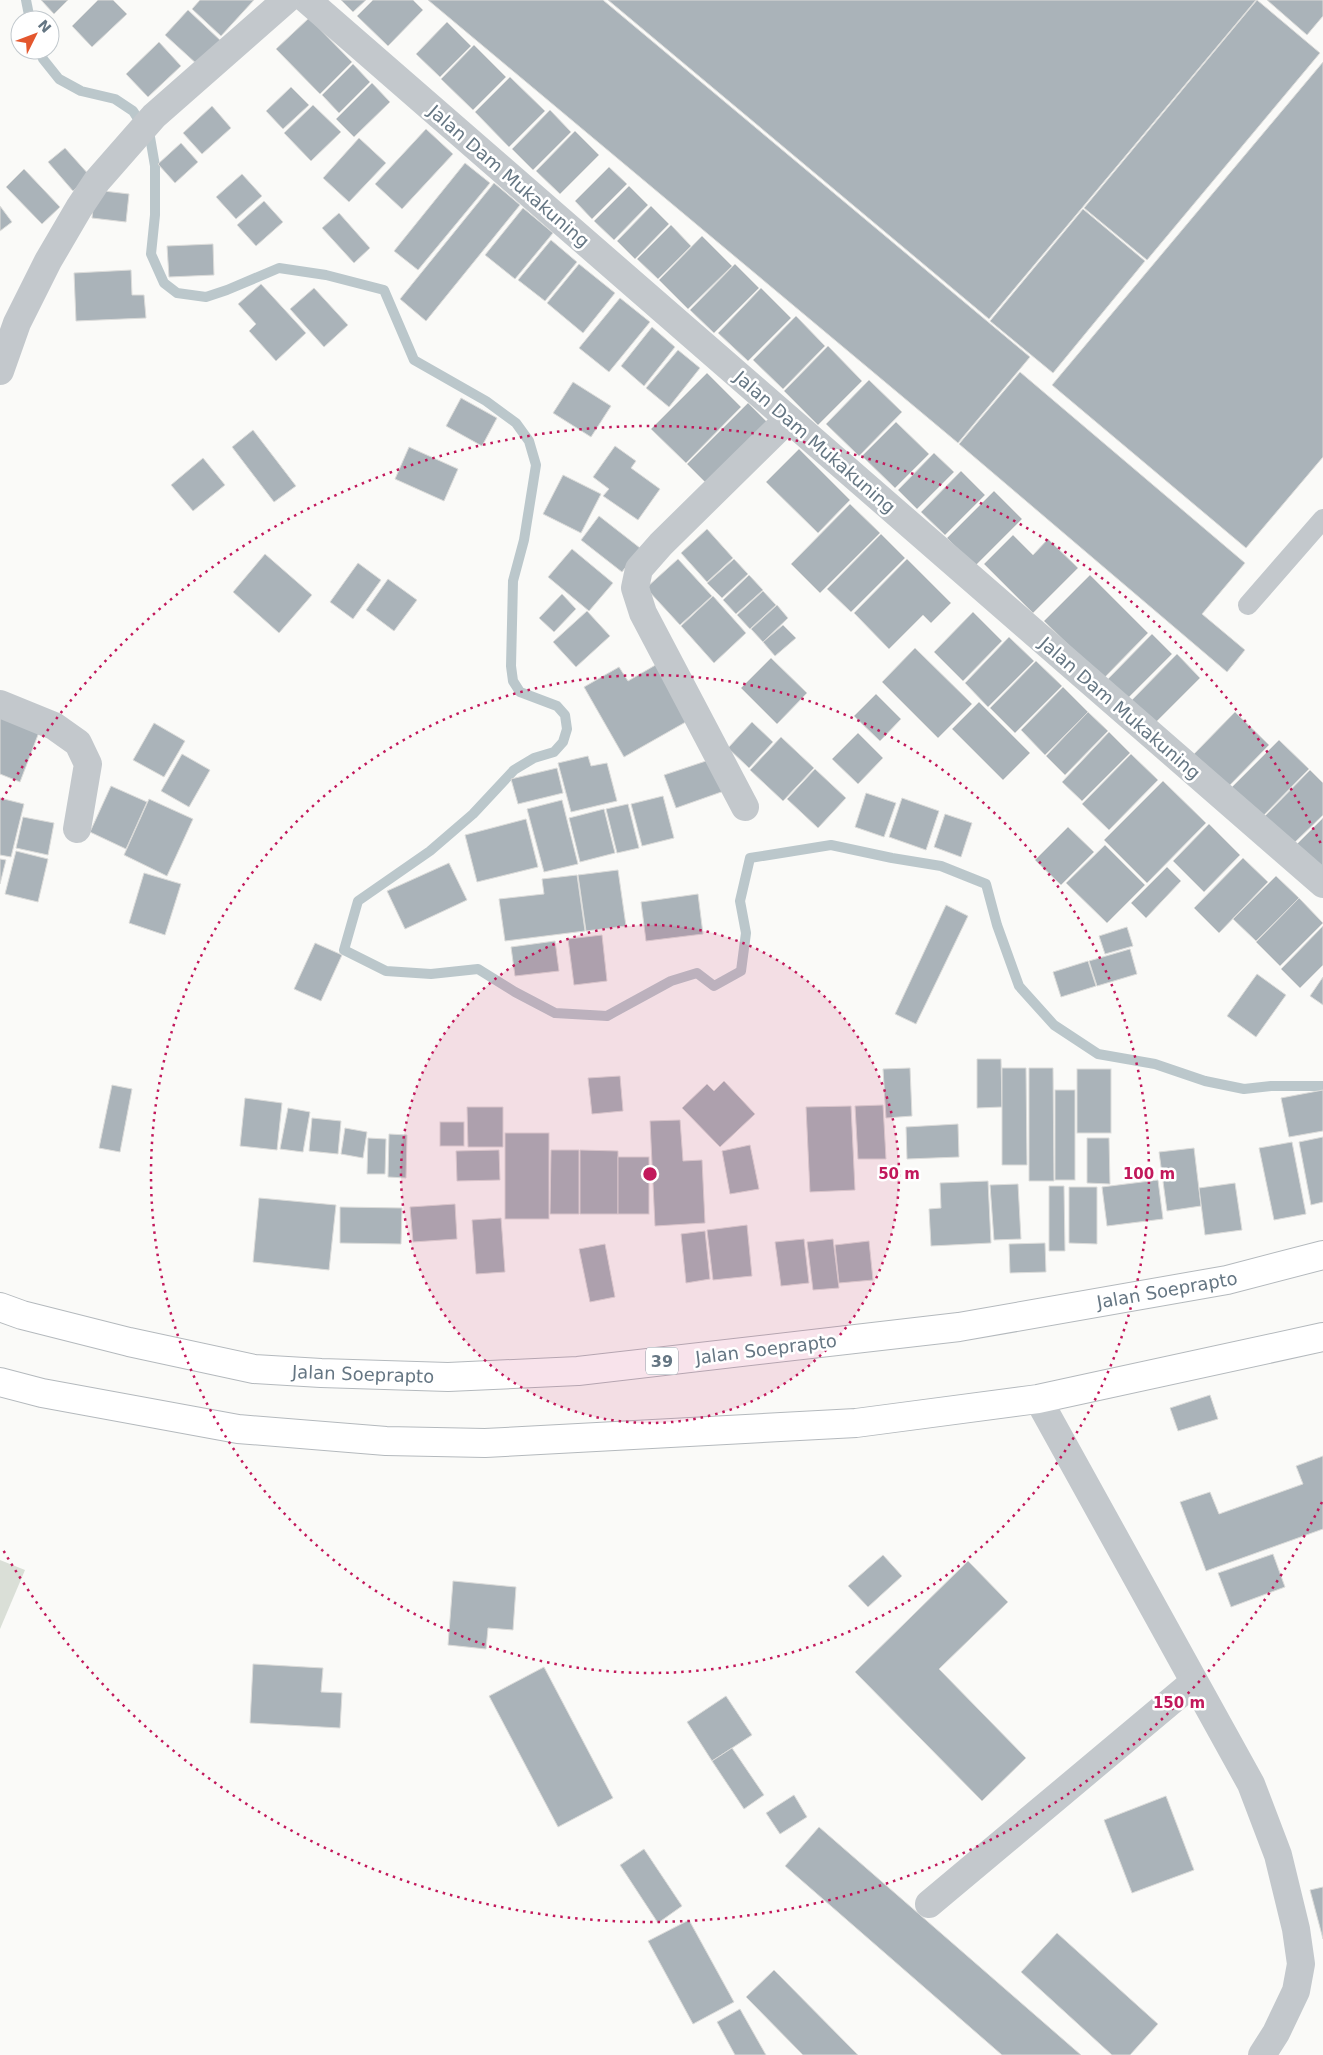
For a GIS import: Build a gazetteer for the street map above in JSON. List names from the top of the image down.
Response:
{
  "streets": {
    "highway": ["Jalan Soeprapto", "39"],
    "street": ["Jalan Dam Mukakuning"]
  },
  "north": "top right",
  "rings": ["50 m", "100 m", "150 m"]
}
